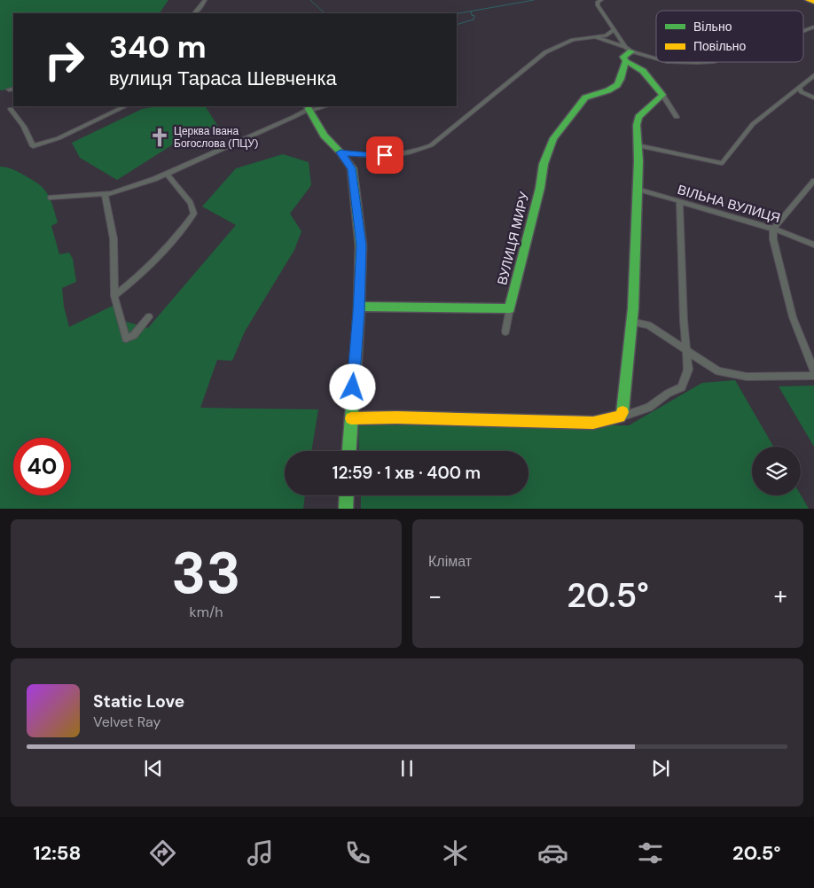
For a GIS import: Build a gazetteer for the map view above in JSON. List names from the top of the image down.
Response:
{
  "streets": {
    "street": ["ВІЛЬНА ВУЛИЦЯ", "ВУЛИЦЯ МИРУ"]
  },
  "places": {
    "church": ["Церква Івана Богослова (ПЦУ)"]
  },
  "legend": ["Вільно", "Повільно"],
  "page": {
    "turn": ["340 m", "вулиця Тараса Шевченка"],
    "limit": "40",
    "trip": "12:59 · 1 хв · 400 m",
    "tile": [
      ["33", "km/h"],
      "Клімат"
    ],
    "heat": ["−", "20.5°", "+"],
    "song": ["Static Love", "Velvet Ray"],
    "tabs": ["12:58", "20.5°"]
  }
}
